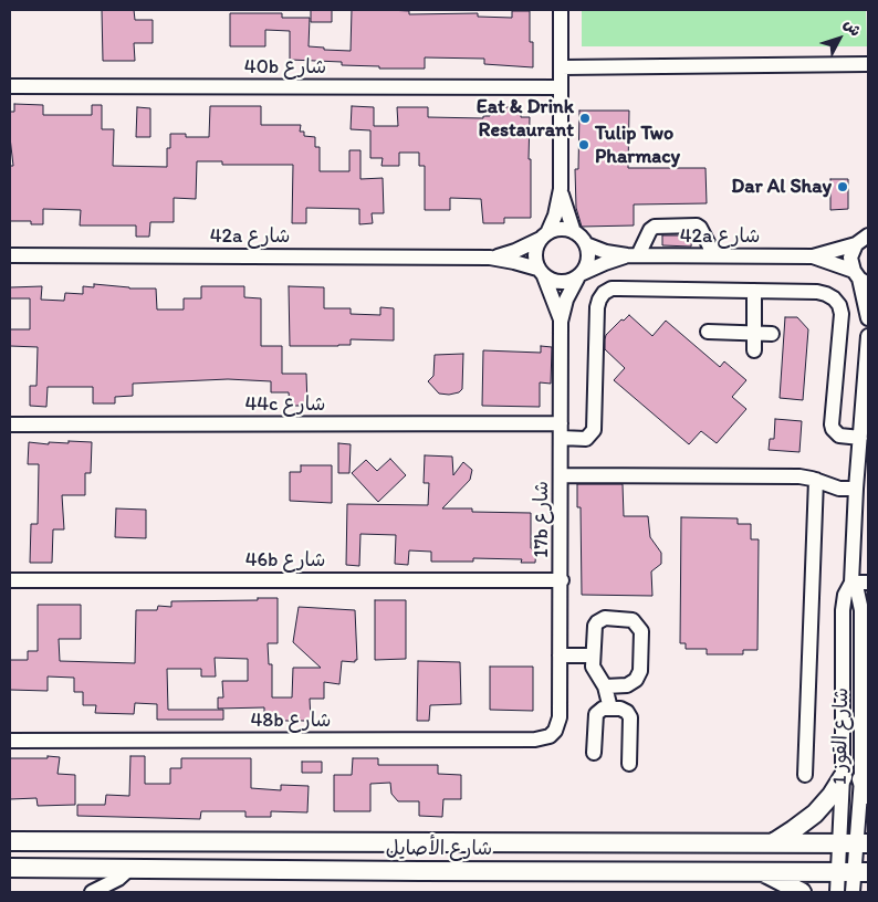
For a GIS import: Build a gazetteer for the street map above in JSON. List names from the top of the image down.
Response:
{
  "streets": {
    "main road": ["شارع الأصايل"],
    "street": [
      "40b شارع",
      "42a شارع",
      "44c شارع",
      "17b شارع",
      "46b شارع",
      "48b شارع",
      "شارع القوز 1"
    ]
  },
  "crossings": [
    ["42a شارع", "17b شارع"],
    ["44c شارع", "17b شارع"],
    ["17b شارع", "46b شارع"],
    ["17b شارع", "48b شارع"],
    ["شارع القوز 1", "شارع الأصايل"]
  ],
  "places": ["Eat & Drink Restaurant", "Tulip Two Pharmacy", "Dar Al Shay"],
  "north": "top right"
}
